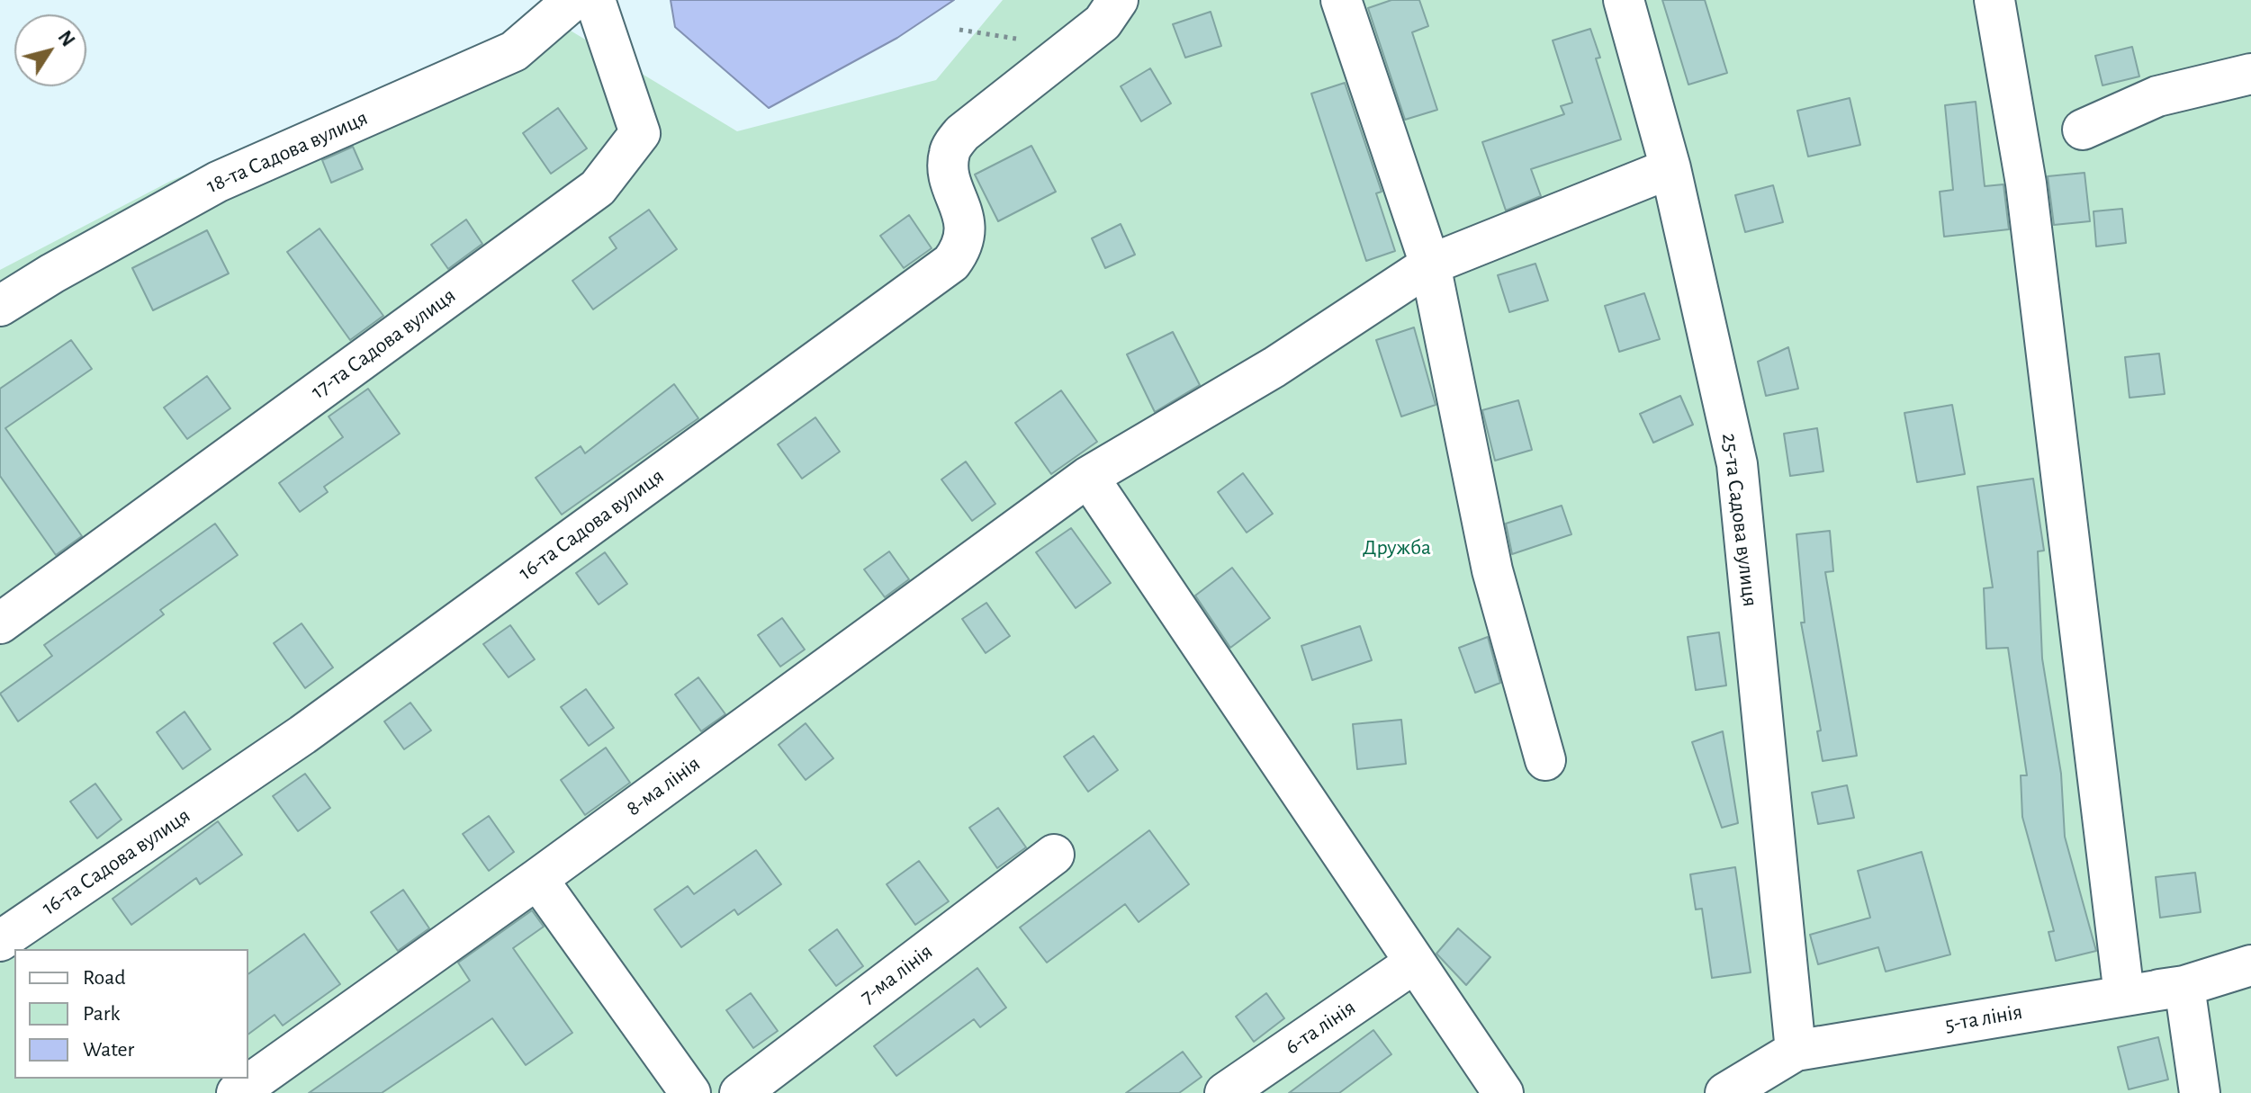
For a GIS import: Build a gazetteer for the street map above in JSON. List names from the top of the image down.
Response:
{
  "streets": {
    "street": [
      "18-та Садова вулиця",
      "17-та Садова вулиця",
      "25-та Садова вулиця",
      "16-та Садова вулиця",
      "8-ма лінія",
      "7-ма лінія",
      "5-та лінія",
      "6-та лінія"
    ]
  },
  "crossings": [
    ["25-та Садова вулиця", "8-ма лінія"],
    ["25-та Садова вулиця", "5-та лінія"]
  ],
  "parks": ["Дружба"],
  "legend": ["Road", "Park", "Water"],
  "north": "top right"
}
